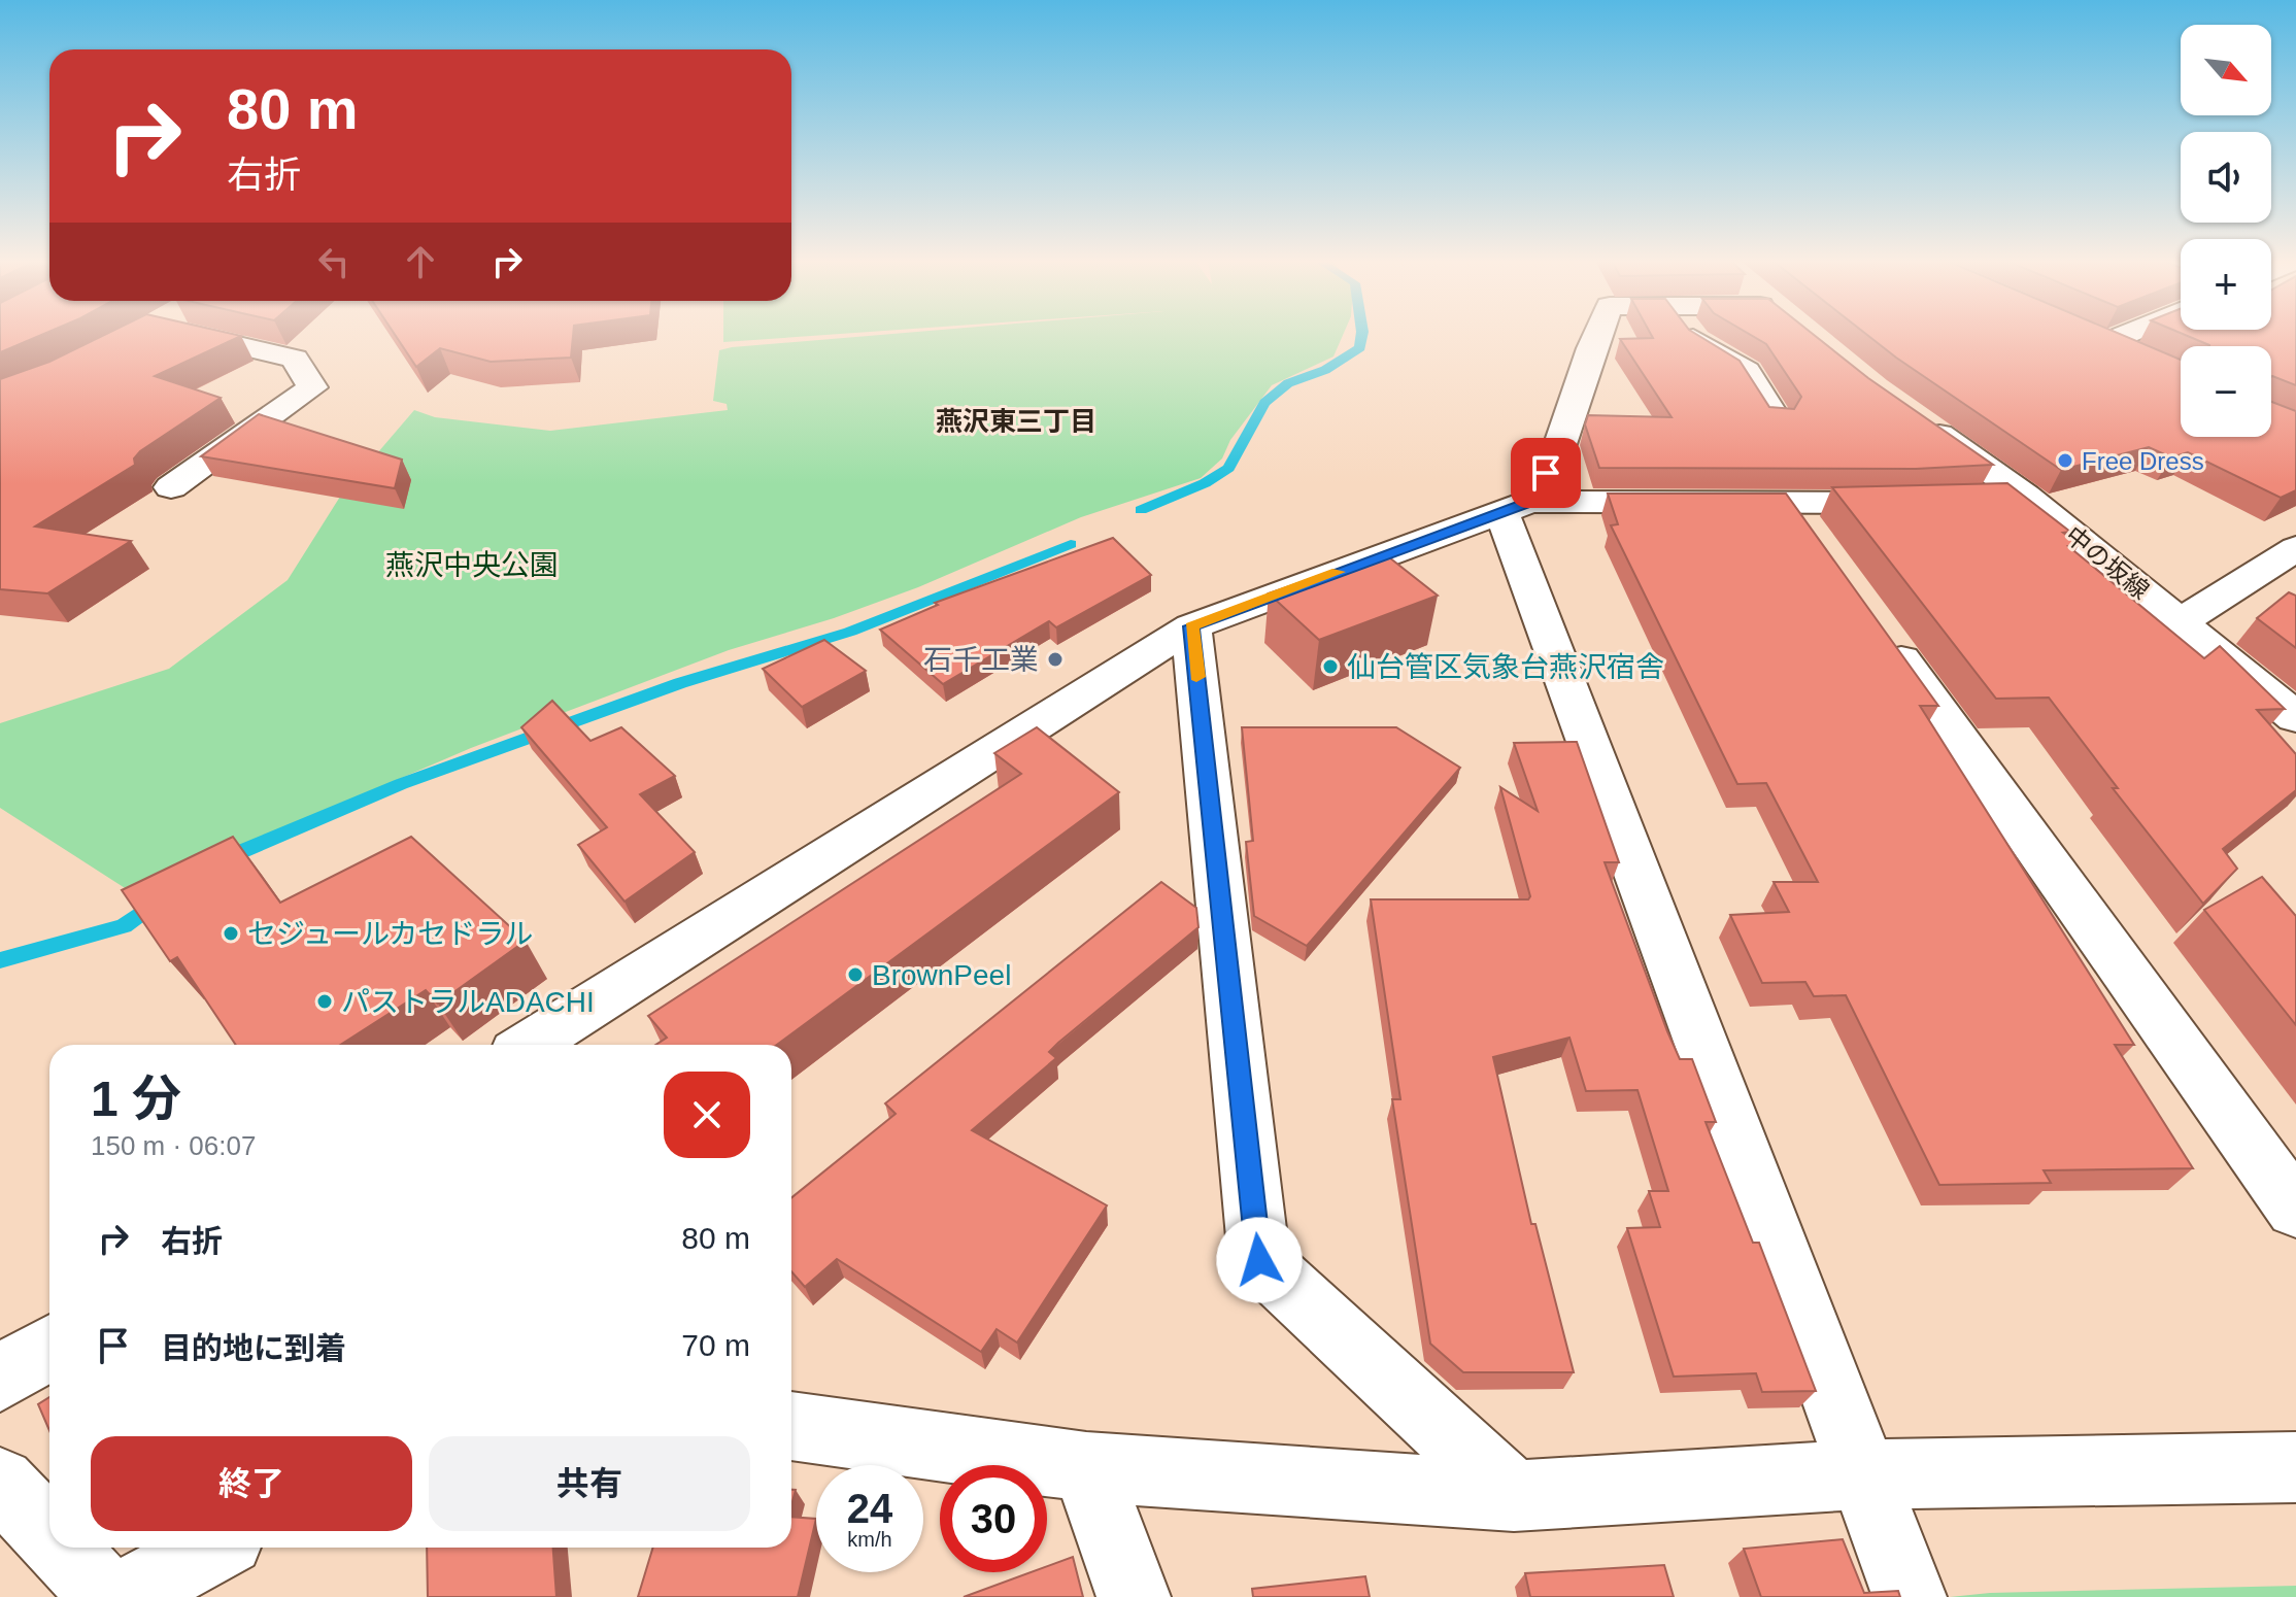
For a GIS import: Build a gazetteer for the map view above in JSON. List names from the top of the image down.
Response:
{
  "streets": {
    "street": ["中の坂線"]
  },
  "districts": ["燕沢東三丁目"],
  "parks": ["燕沢中央公園"],
  "places": [
    "Free Dress",
    "石千工業",
    "仙台管区気象台燕沢宿舎",
    "セジュールカセドラル",
    "BrownPeel",
    "パストラルADACHI"
  ],
  "north": "bottom right",
  "page": {
    "map_buttons": ["+", "−"],
    "turn": ["80 m", "右折"],
    "heading": ["1 分", "150 m · 06:07"],
    "list": [
      {
        "name": "右折",
        "value": "80 m"
      },
      {
        "name": "目的地に到着",
        "value": "70 m"
      }
    ],
    "buttons": ["終了", "共有"],
    "speed": "24 km/h",
    "limit": "30"
  }
}
